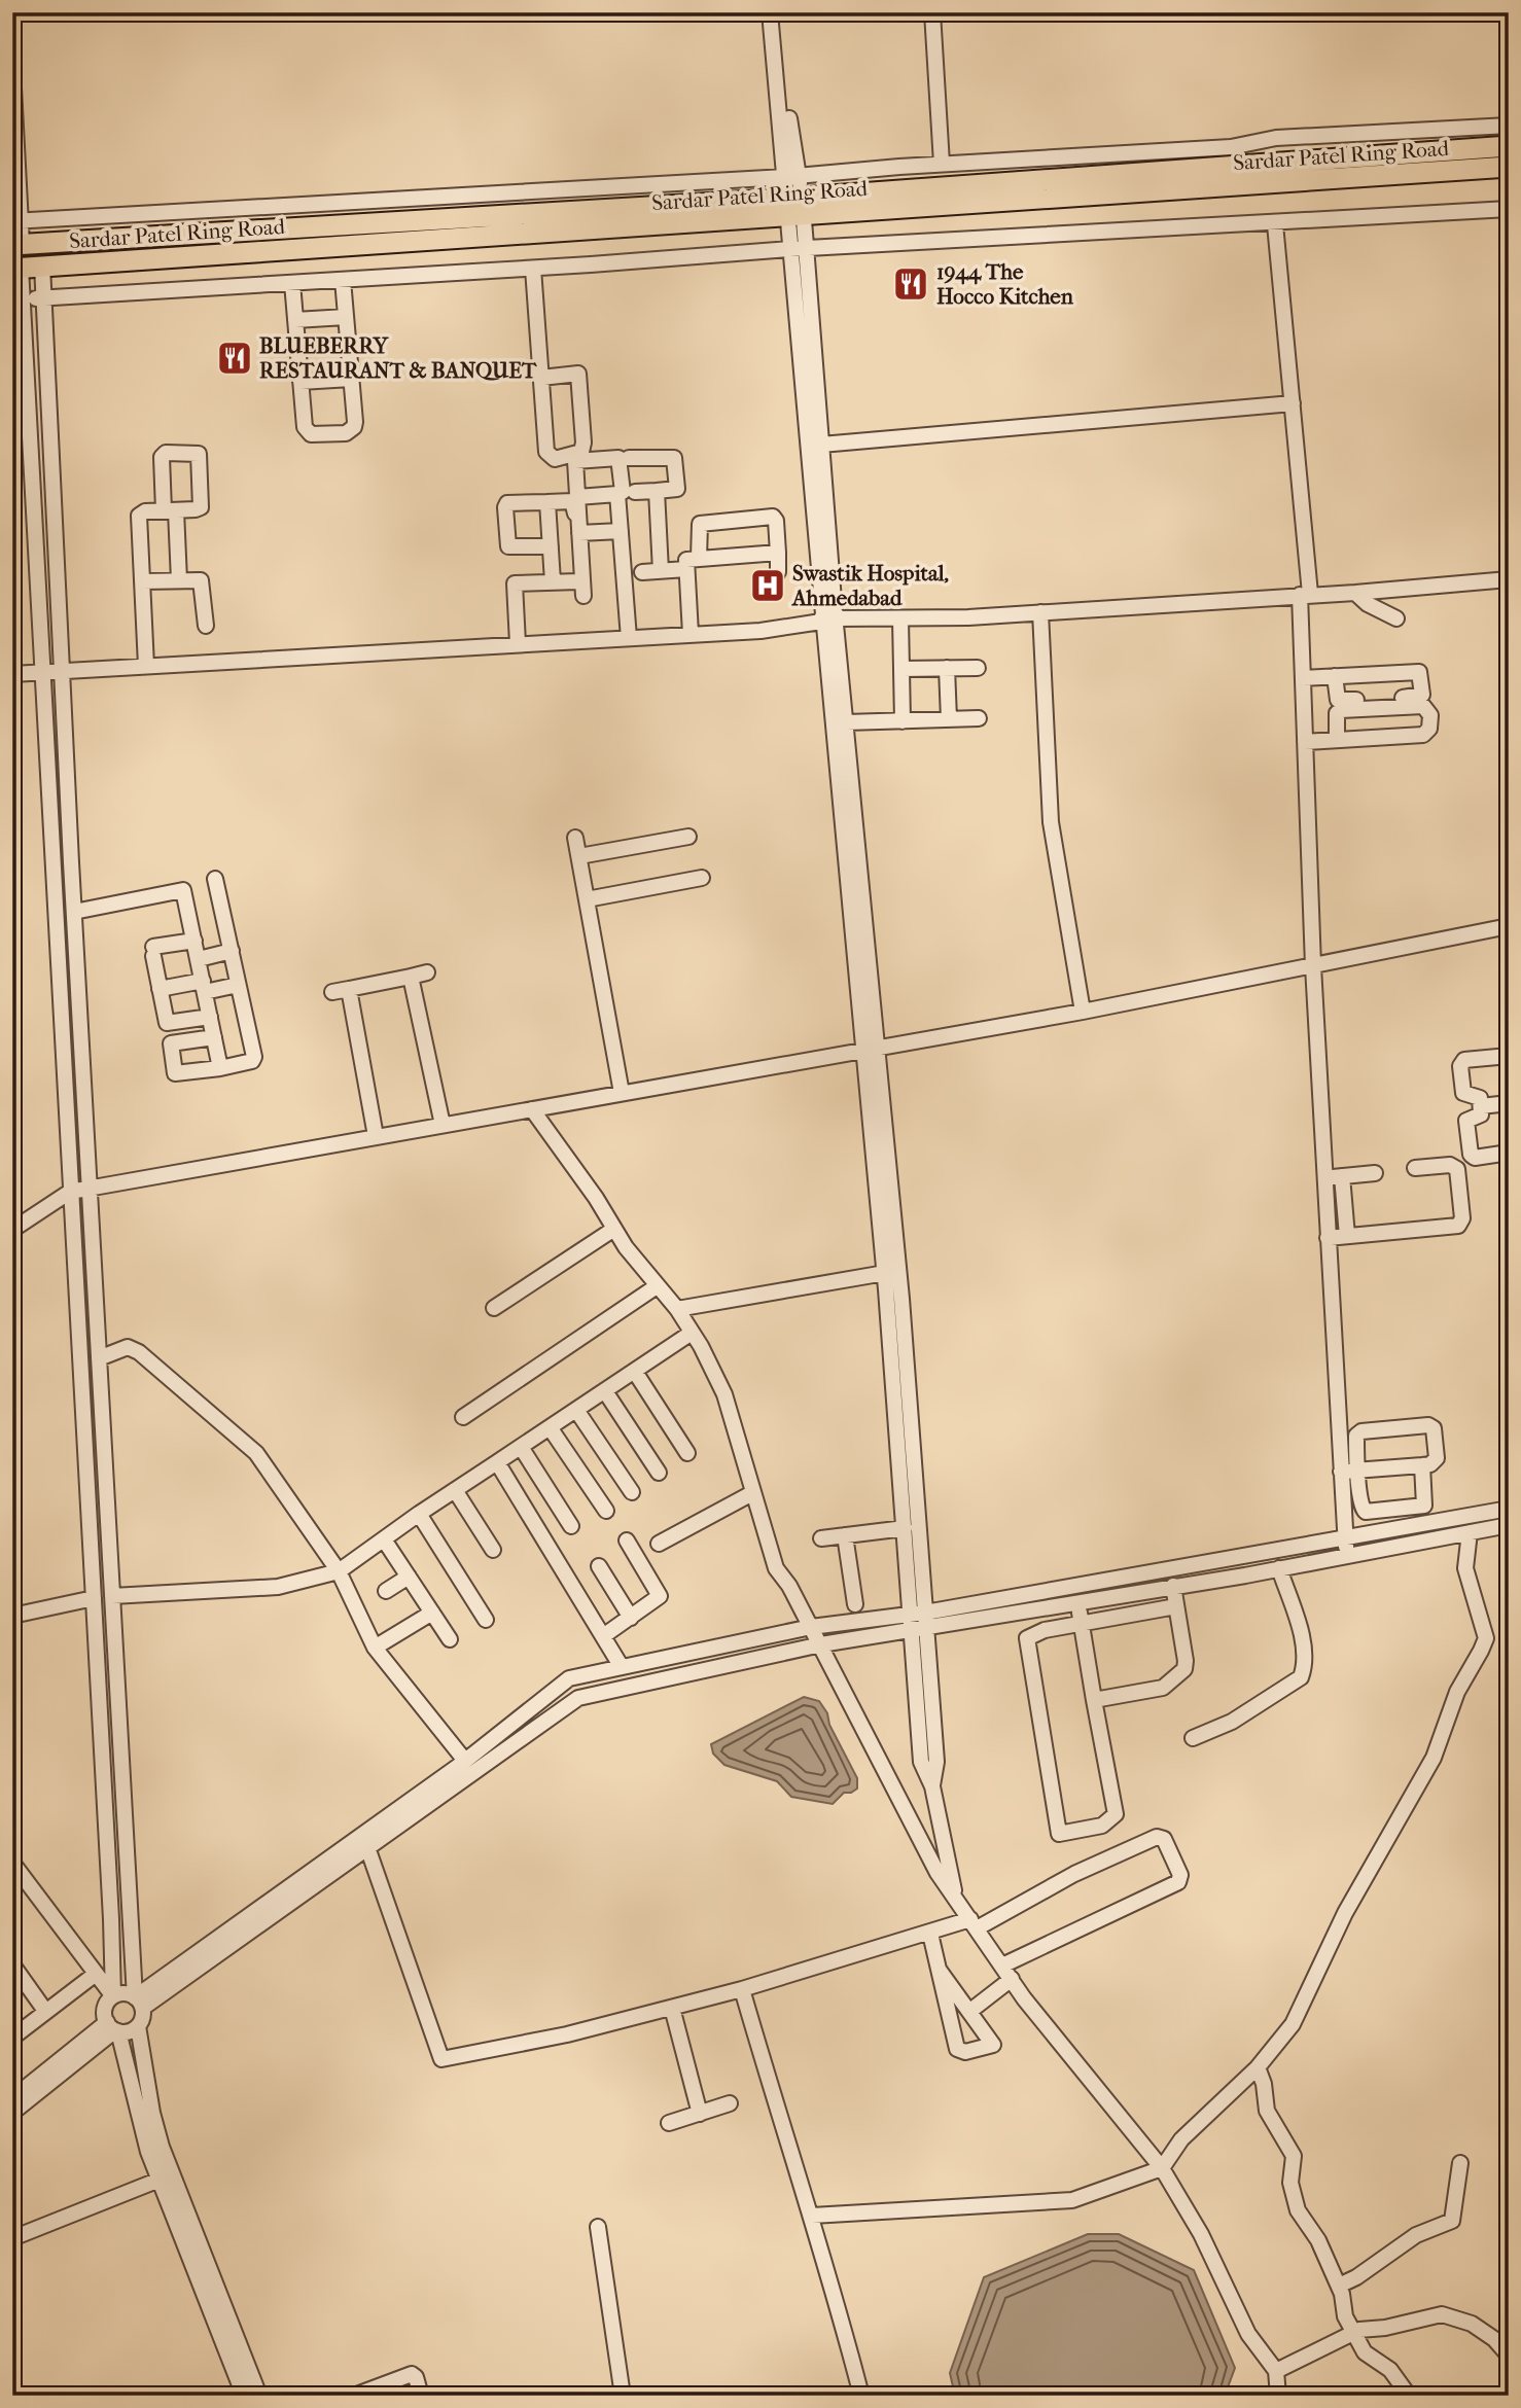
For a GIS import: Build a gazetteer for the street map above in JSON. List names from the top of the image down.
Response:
{
  "streets": {
    "highway": ["Sardar Patel Ring Road"]
  },
  "places": {
    "restaurant": ["1944 The Hocco Kitchen", "BLUEBERRY RESTAURANT & BANQUET"],
    "hospital": ["Swastik Hospital, Ahmedabad"]
  }
}
